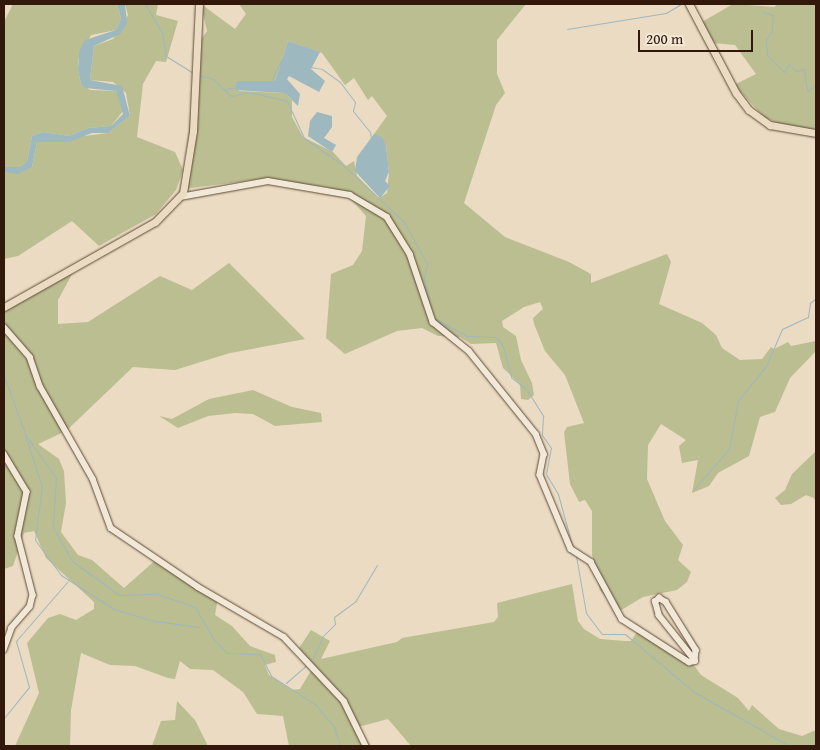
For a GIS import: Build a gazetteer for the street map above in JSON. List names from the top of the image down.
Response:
{
  "scale_bar": "200 m"
}
